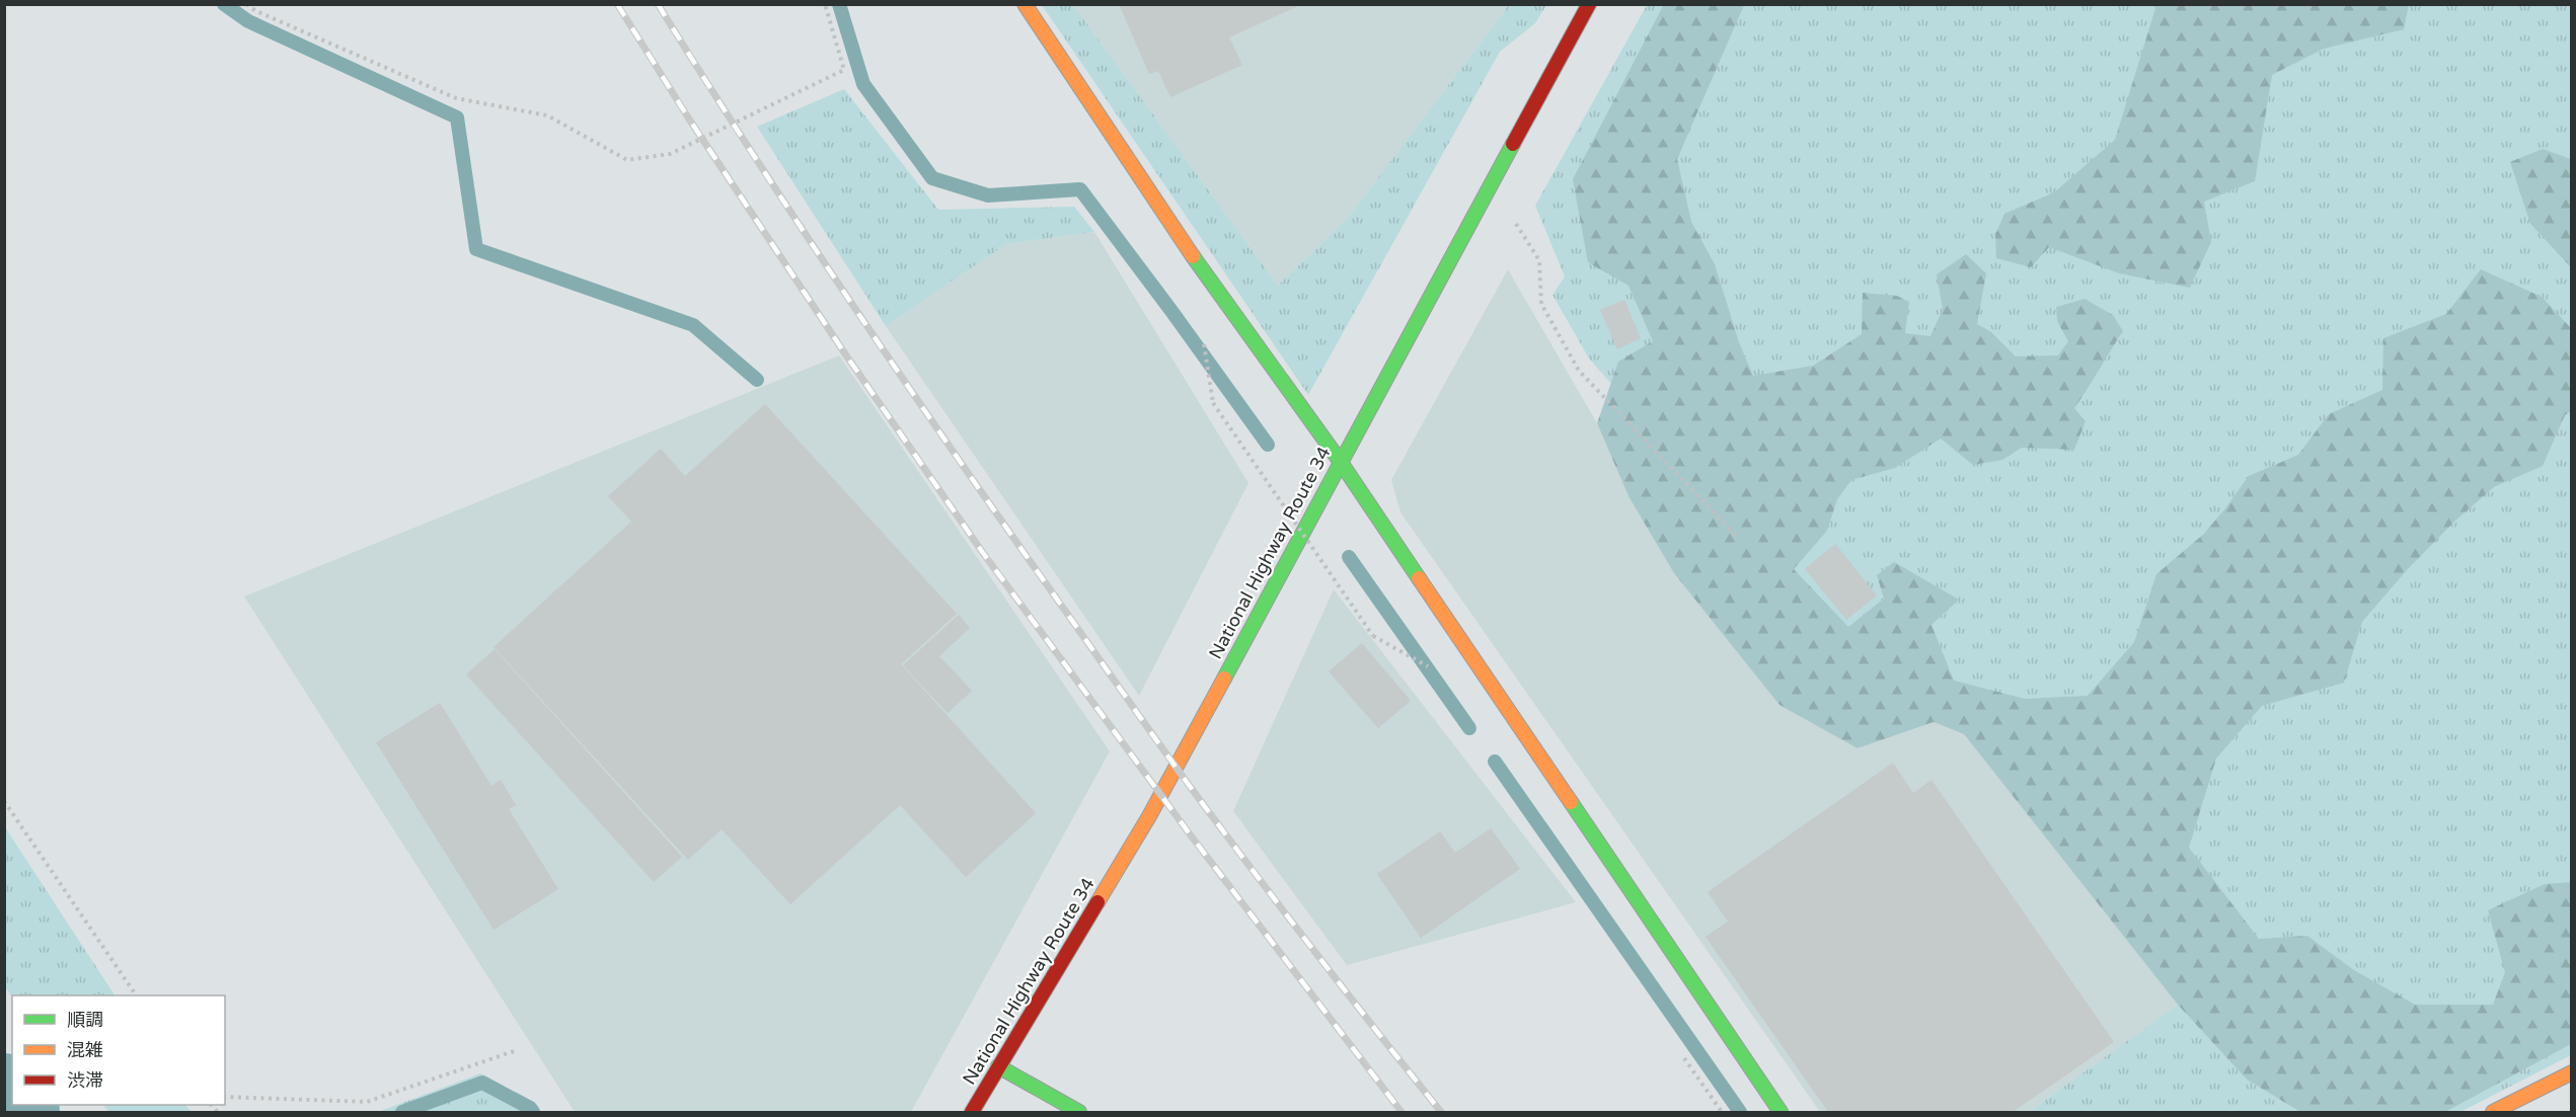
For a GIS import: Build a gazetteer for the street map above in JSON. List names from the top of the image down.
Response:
{
  "streets": {
    "main road": ["National Highway Route 34"]
  },
  "legend": ["順調", "混雑", "渋滞"]
}
